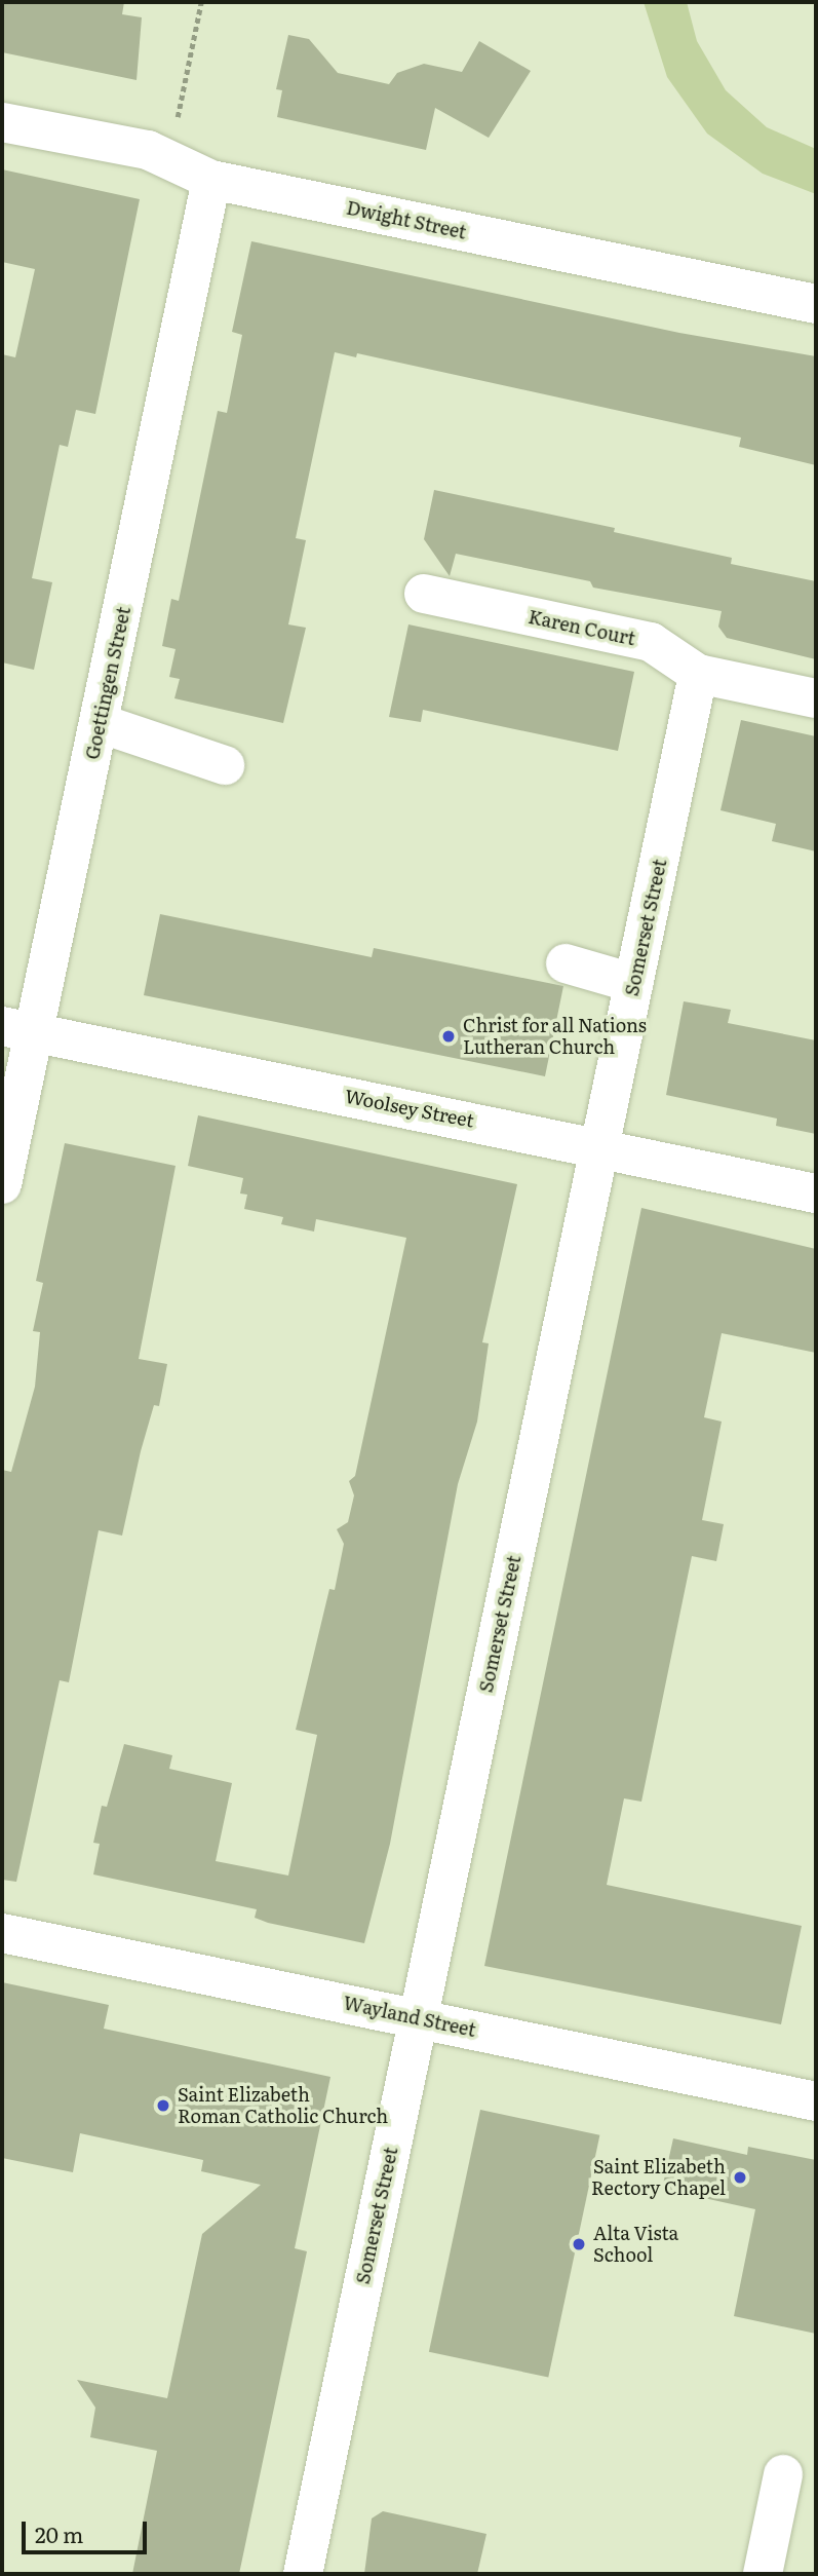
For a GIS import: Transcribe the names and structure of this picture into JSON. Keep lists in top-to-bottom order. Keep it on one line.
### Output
{"streets":{"street":["Dwight Street","Karen Court","Goettingen Street","Somerset Street","Woolsey Street","Wayland Street"]},"crossings":[["Dwight Street","Goettingen Street"],["Karen Court","Somerset Street"],["Goettingen Street","Woolsey Street"],["Somerset Street","Woolsey Street"],["Somerset Street","Wayland Street"]],"places":["Christ for all Nations Lutheran Church","Saint Elizabeth Roman Catholic Church","Saint Elizabeth Rectory Chapel","Alta Vista School"],"scale_bar":"20 m"}
